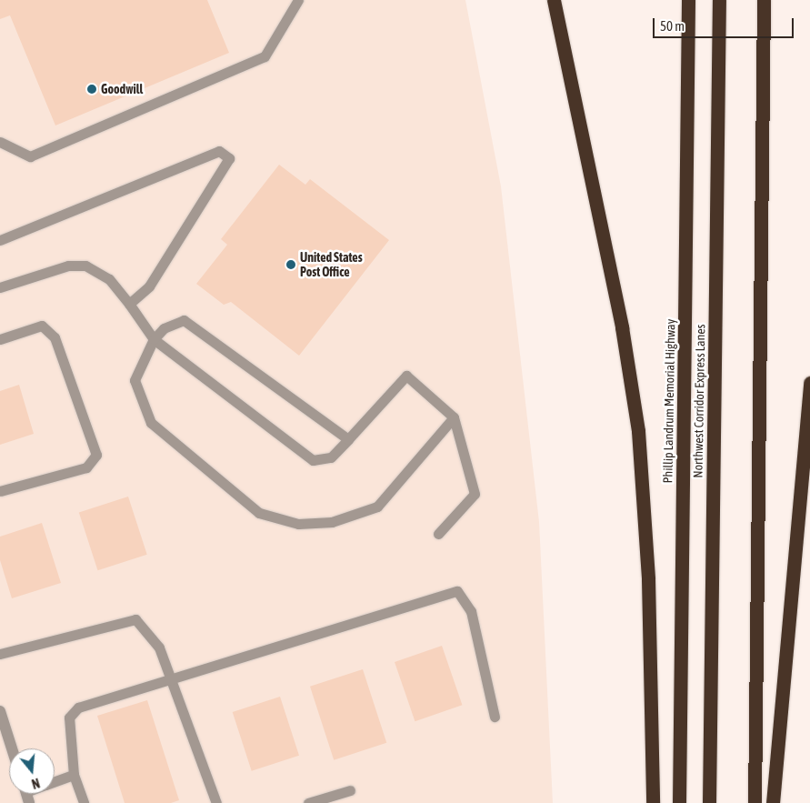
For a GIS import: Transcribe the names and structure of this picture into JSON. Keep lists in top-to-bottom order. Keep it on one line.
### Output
{"streets":{"highway":["Phillip Landrum Memorial Highway","Northwest Corridor Express Lanes"]},"places":["Goodwill","United States Post Office"],"scale_bar":"50 m","north":"bottom"}
